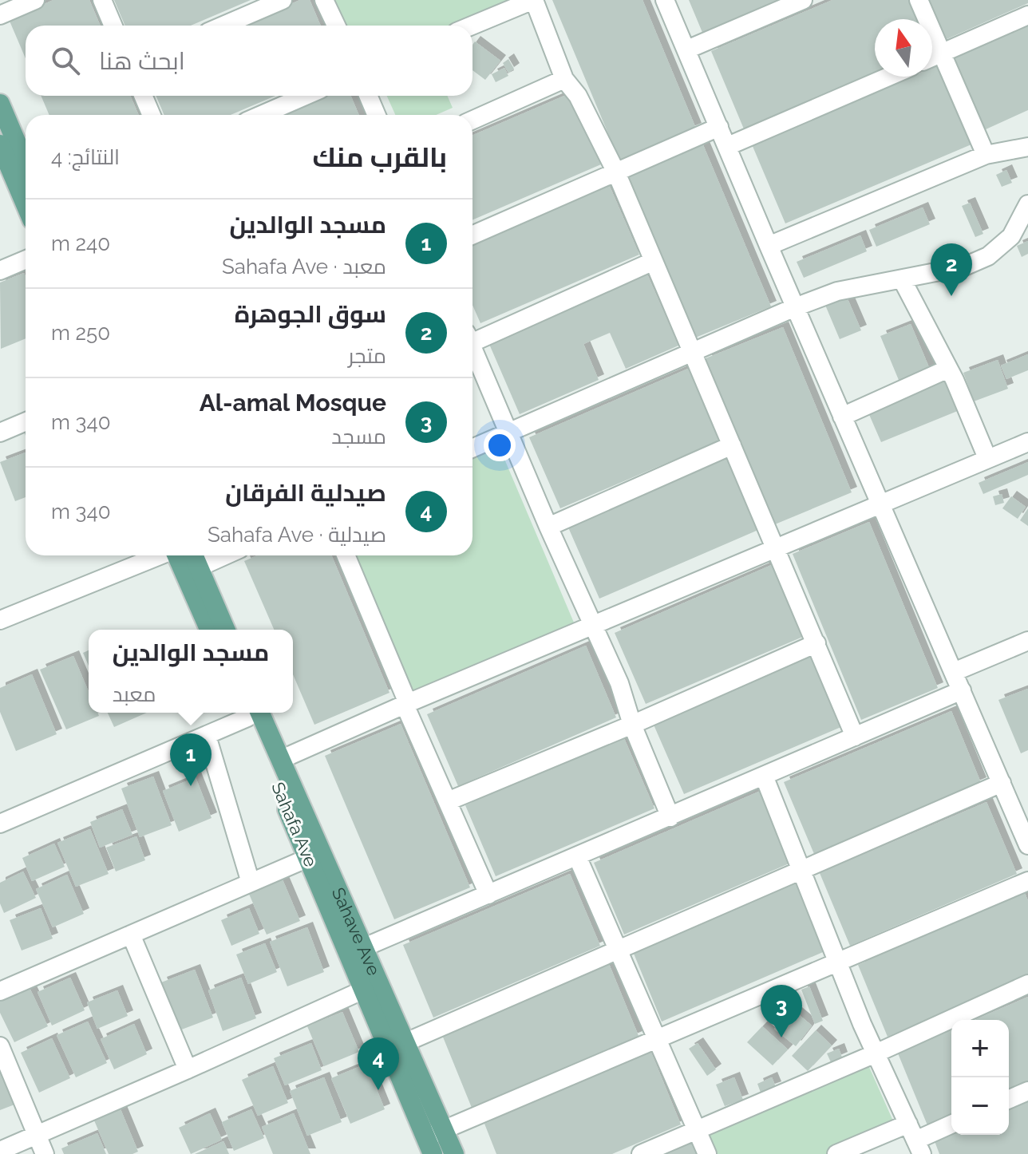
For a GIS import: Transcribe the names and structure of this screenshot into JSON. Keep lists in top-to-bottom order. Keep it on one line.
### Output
{"streets":{"main road":["Sahafa Ave","Sahave Ave"]},"north":"top","page":{"search":"ابحث هنا","heading":["بالقرب منك","النتائج: 4"],"list":[{"mark":"1","name":"مسجد الوالدين","note":"معبد · Sahafa Ave","value":"240 m"},{"mark":"2","name":"سوق الجوهرة","note":"متجر","value":"250 m"},{"mark":"3","name":"Al-amal Mosque","note":"مسجد","value":"340 m"},{"mark":"4","name":"صيدلية الفرقان","note":"صيدلية · Sahafa Ave","value":"340 m"}],"pins":["2","1","3","4"],"popup":["مسجد الوالدين","معبد"],"map_buttons":["+","−"]}}
